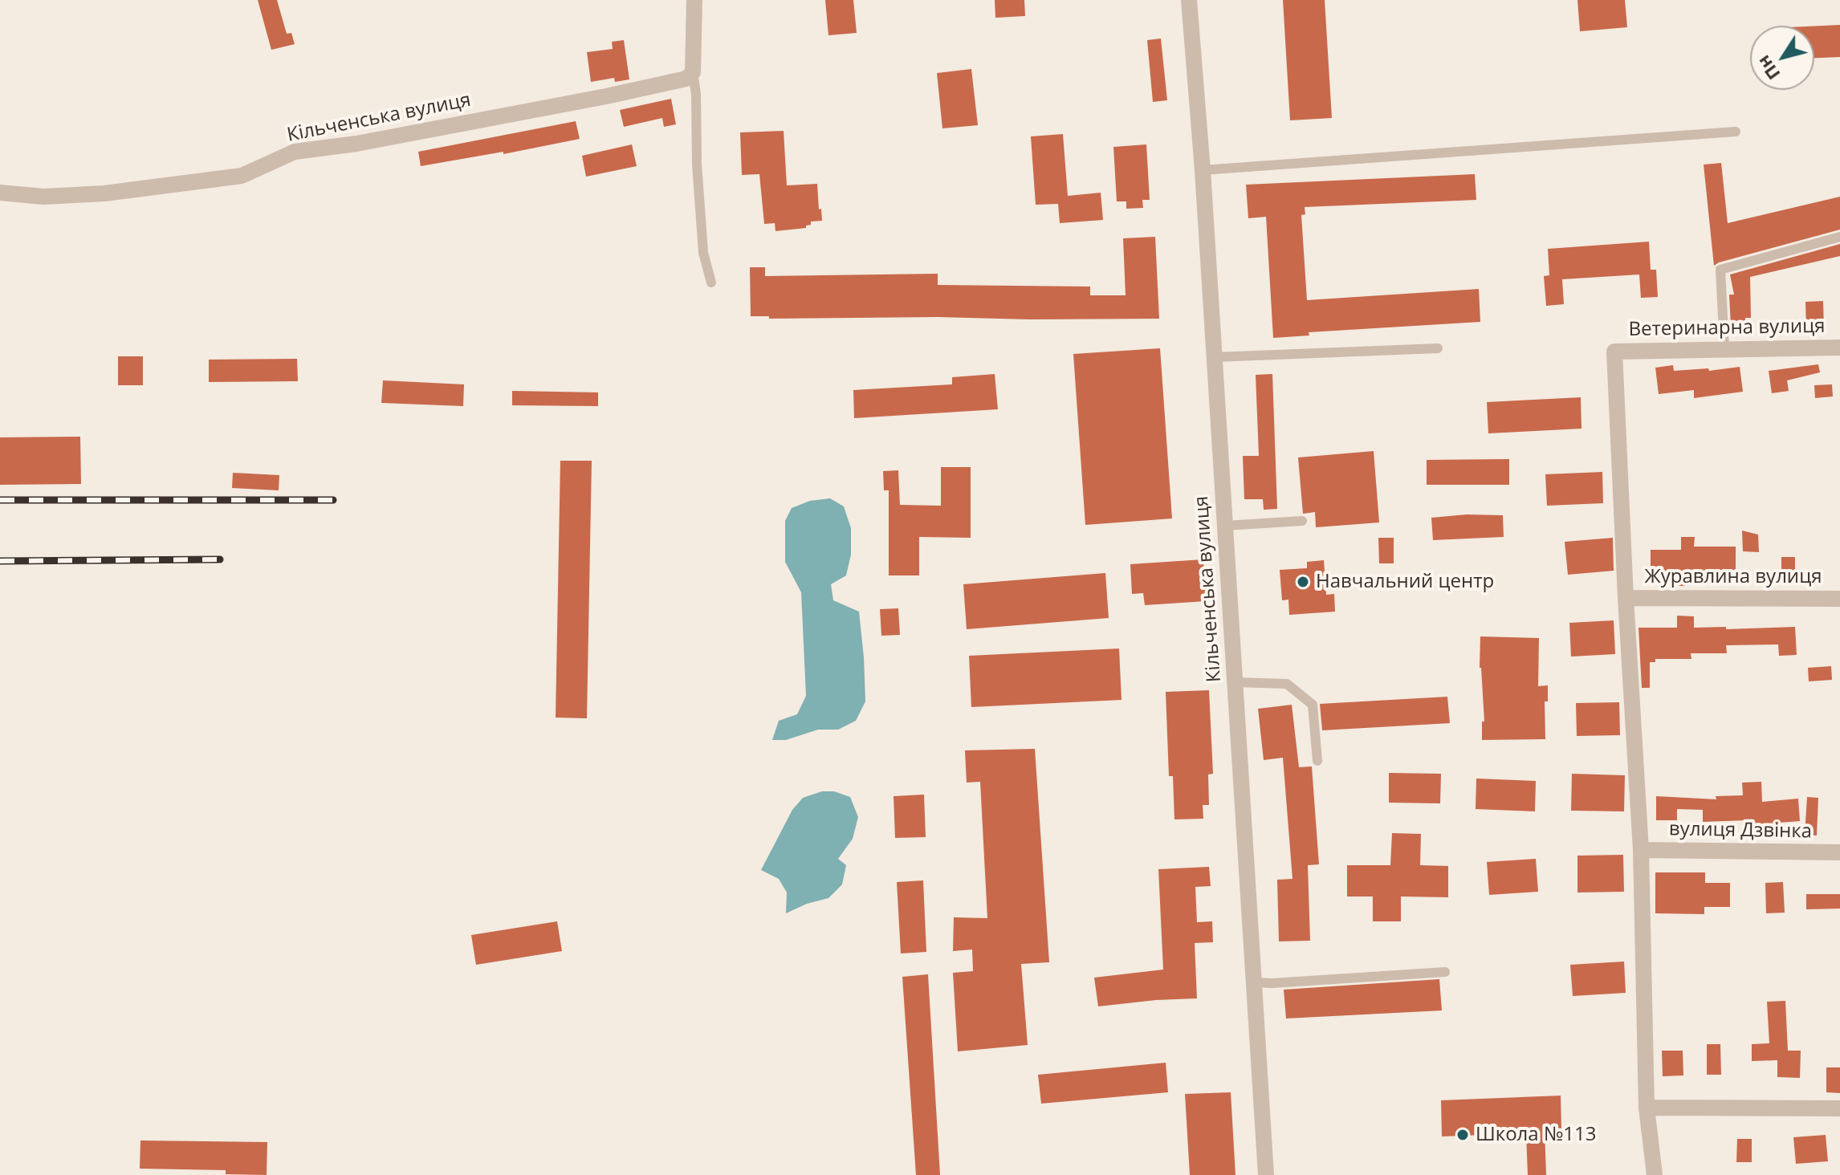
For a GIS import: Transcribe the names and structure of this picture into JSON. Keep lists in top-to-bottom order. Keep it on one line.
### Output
{"streets":{"street":["Кільченська вулиця","Ветеринарна вулиця","Журавлина вулиця","вулиця Дзвінка"]},"crossings":[["Ветеринарна вулиця","Журавлина вулиця"]],"places":["Навчальний центр","Школа №113"],"north":"bottom left"}
